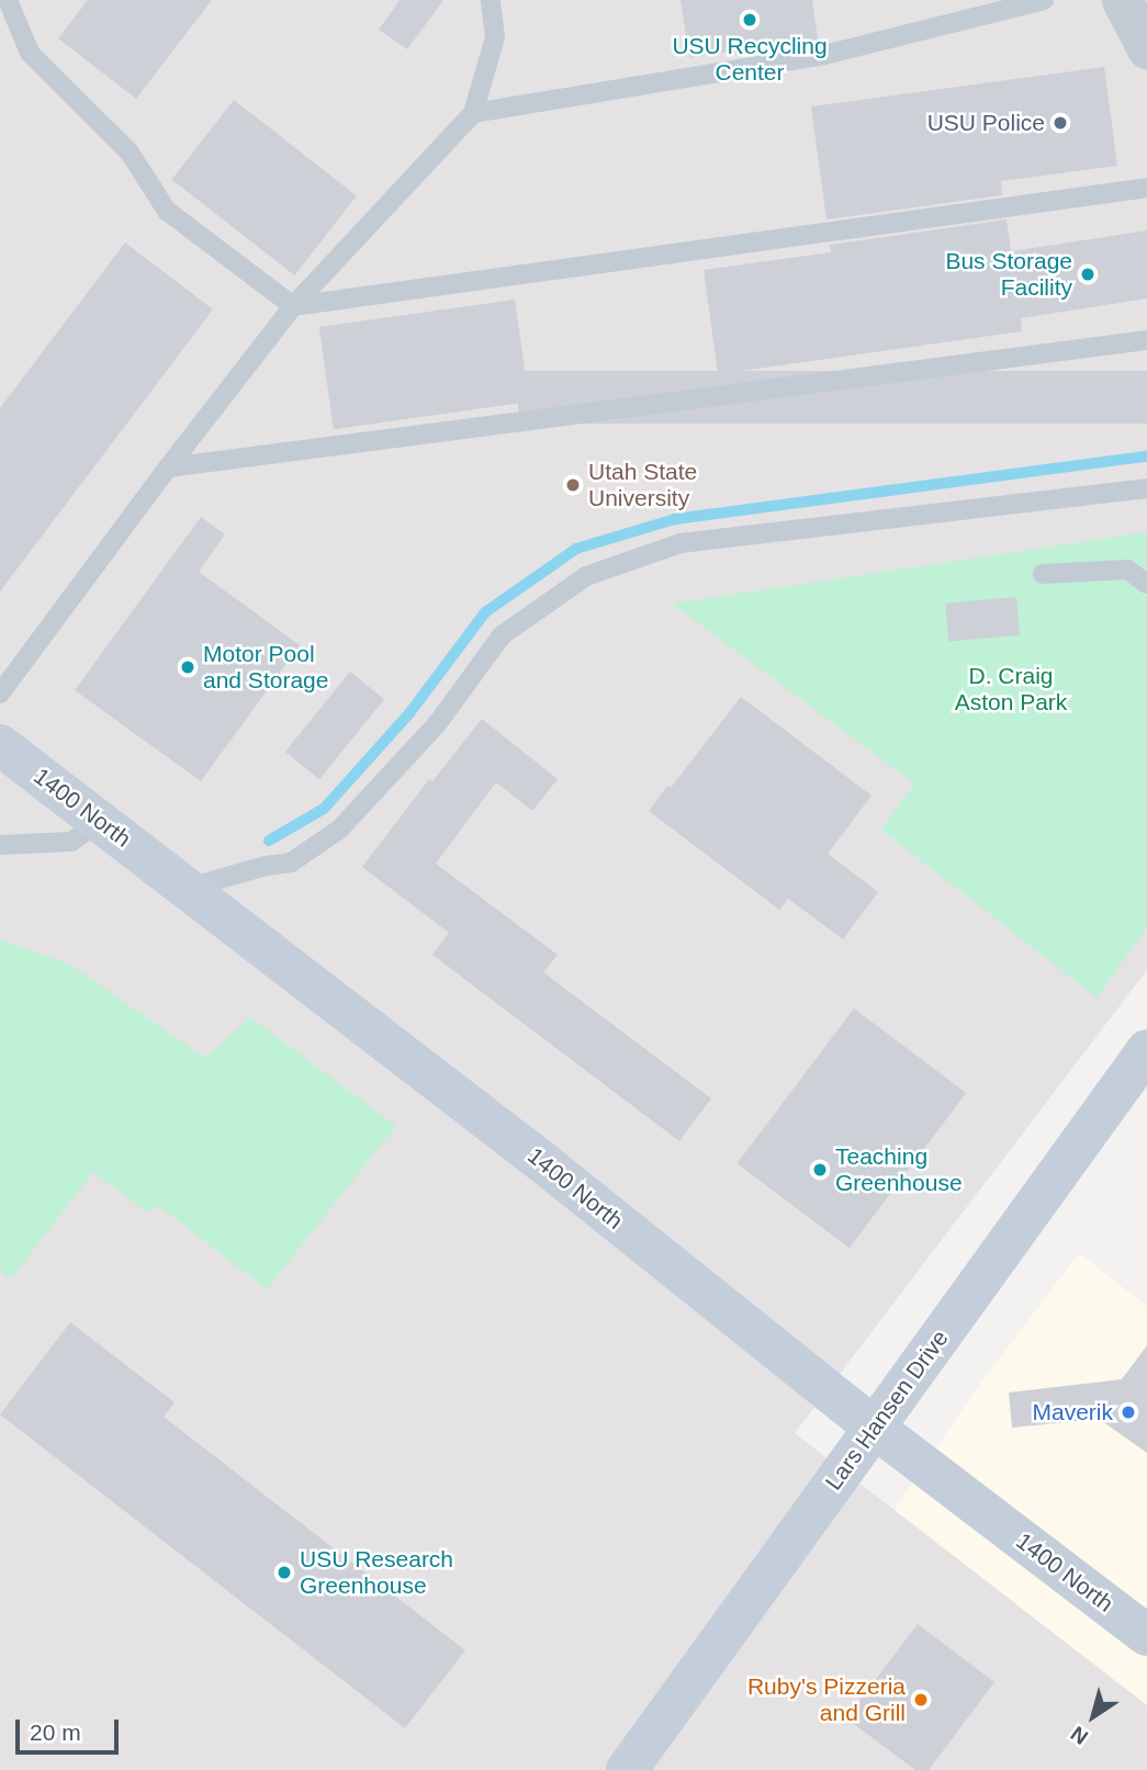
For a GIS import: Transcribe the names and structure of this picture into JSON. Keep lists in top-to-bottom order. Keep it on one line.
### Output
{"streets":{"main road":["1400 North","Lars Hansen Drive"]},"crossings":[["1400 North","Lars Hansen Drive"]],"parks":["D. Craig Aston Park"],"places":["USU Recycling Center","USU Police","Bus Storage Facility","Utah State University","Motor Pool and Storage","Teaching Greenhouse","Maverik","USU Research Greenhouse","Ruby's Pizzeria and Grill"],"scale_bar":"20 m","north":"bottom left"}
